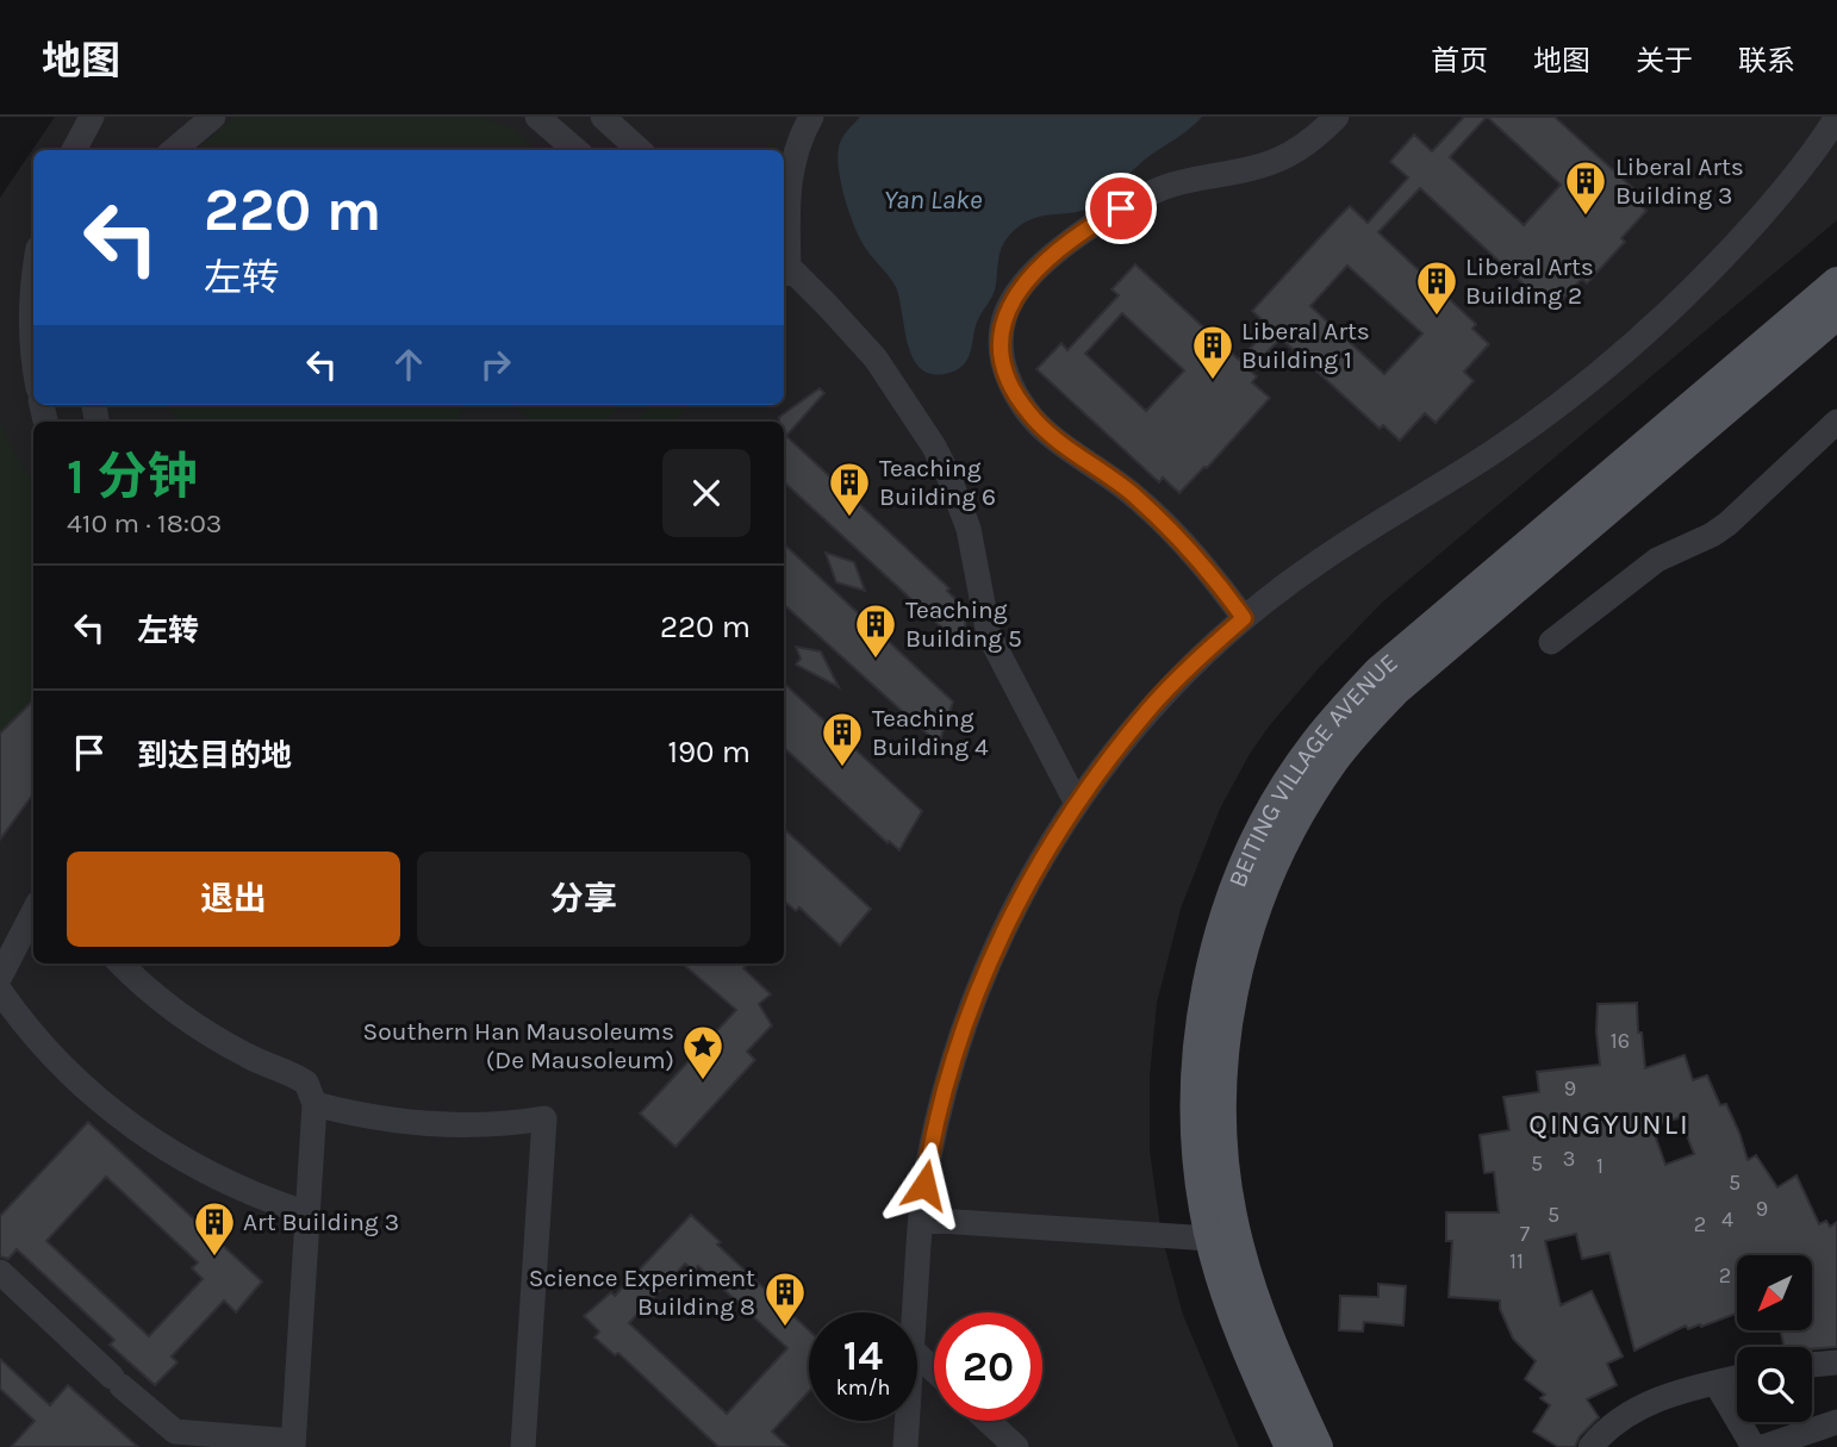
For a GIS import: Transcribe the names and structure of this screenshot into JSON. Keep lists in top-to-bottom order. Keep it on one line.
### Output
{"streets":{"main road":["BEITING VILLAGE AVENUE"]},"districts":["QINGYUNLI"],"water":["Yan Lake"],"places":{"building":["Liberal Arts Building 3","Liberal Arts Building 2","Liberal Arts Building 1","Teaching Building 6","Teaching Building 5","Teaching Building 4","Art Building 3","Science Experiment Building 8"],"place":["Southern Han Mausoleums (De Mausoleum)"]},"house_numbers":["16","9","3","5","1","5","9","5","4","2","7","11","2"],"north":"bottom left","page":{"header":"地图","nav":["首页","地图","关于","联系"],"turn":["220 m","左转"],"heading":["1 分钟","410 m · 18:03"],"list":[{"name":"左转","value":"220 m"},{"name":"到达目的地","value":"190 m"}],"buttons":["退出","分享"],"speed":"14 km/h","limit":"20"}}
